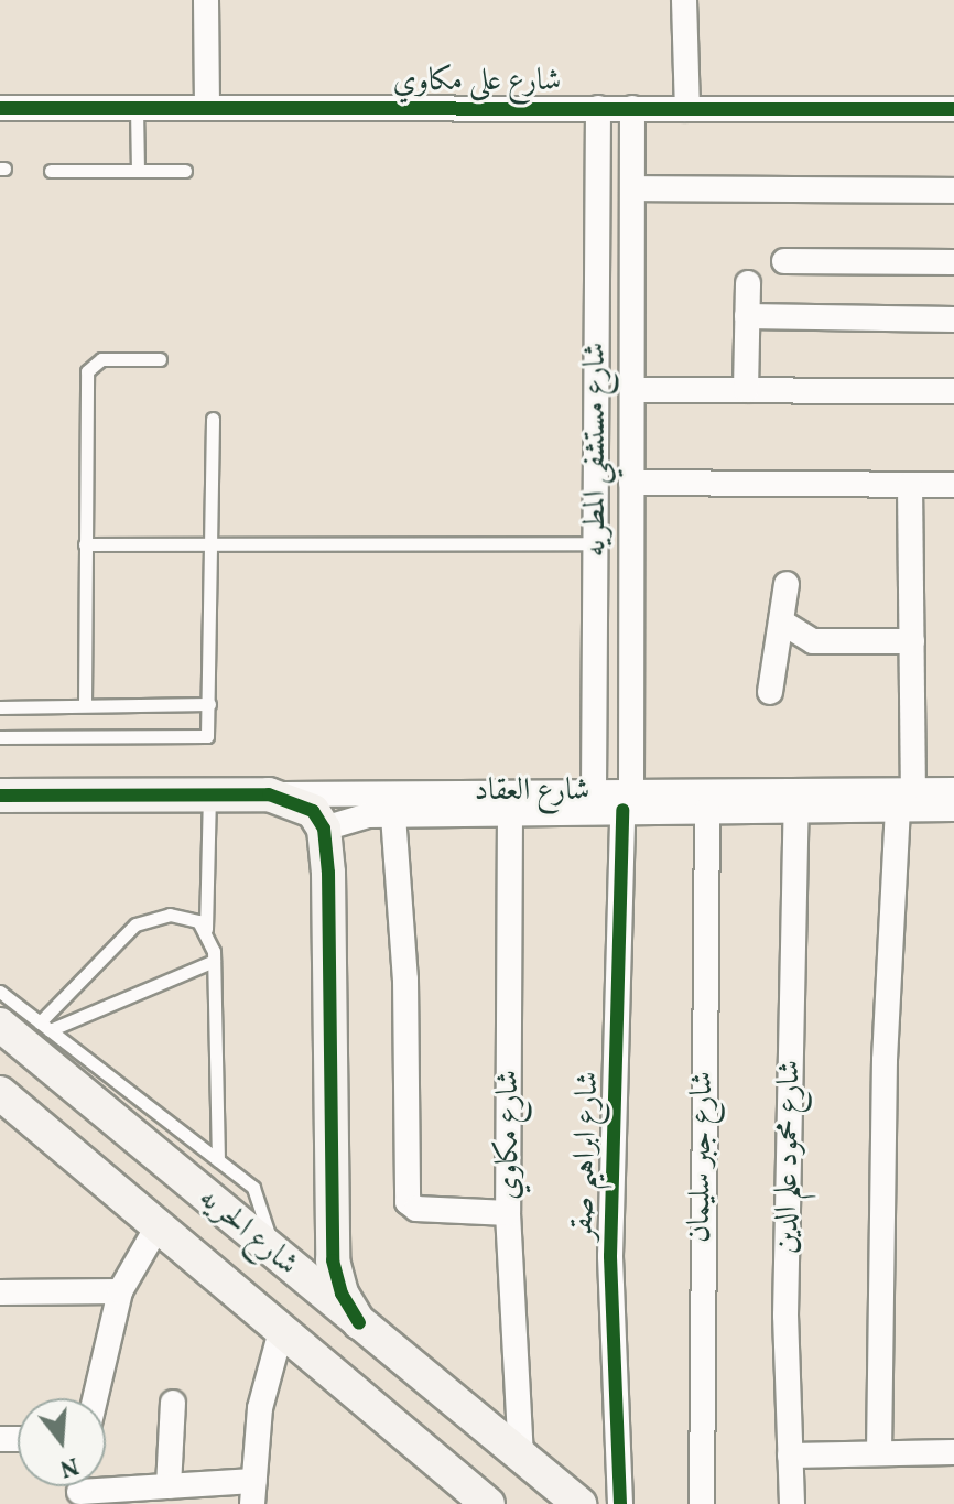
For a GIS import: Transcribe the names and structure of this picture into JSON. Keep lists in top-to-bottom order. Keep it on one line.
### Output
{"streets":{"main road":["شارع الحريه"],"street":["شارع على مكاوي","شارع مستشفي المطريه","شارع العقاد","شارع مكاوي","شارع ابراهيم صقر","شارع جبر سليمان","شارع محمود علم الدين"]},"crossings":[["شارع على مكاوي","شارع مستشفي المطريه"],["شارع مستشفي المطريه","شارع العقاد"],["شارع مستشفي المطريه","شارع ابراهيم صقر"],["شارع العقاد","شارع مكاوي"],["شارع العقاد","شارع ابراهيم صقر"],["شارع العقاد","شارع جبر سليمان"],["شارع العقاد","شارع محمود علم الدين"],["شارع مكاوي","شارع الحريه"]],"north":"bottom"}
